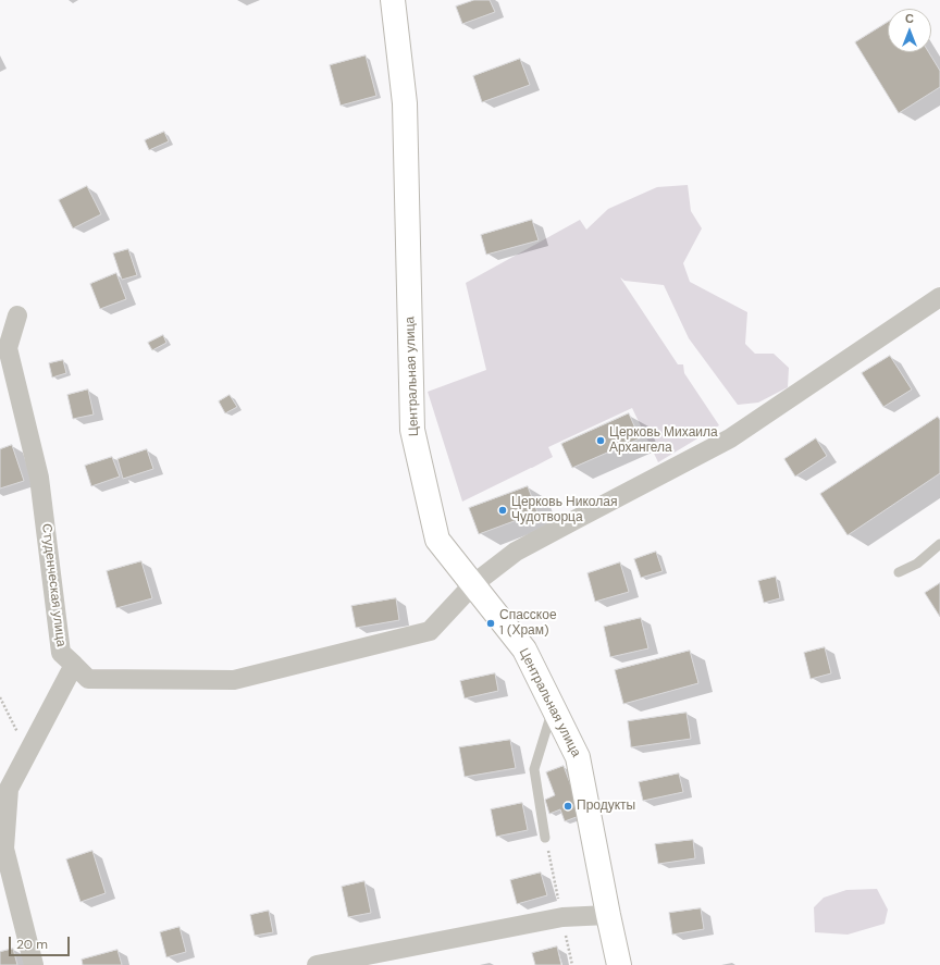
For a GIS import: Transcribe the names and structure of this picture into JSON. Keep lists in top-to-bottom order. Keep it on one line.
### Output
{"streets":{"street":["Центральная улица","Студенческая улица"]},"places":["Церковь Михаила Архангела","Церковь Николая Чудотворца","Спасское 1 (Храм)","Продукты"],"scale_bar":"20 m","north":"top"}
